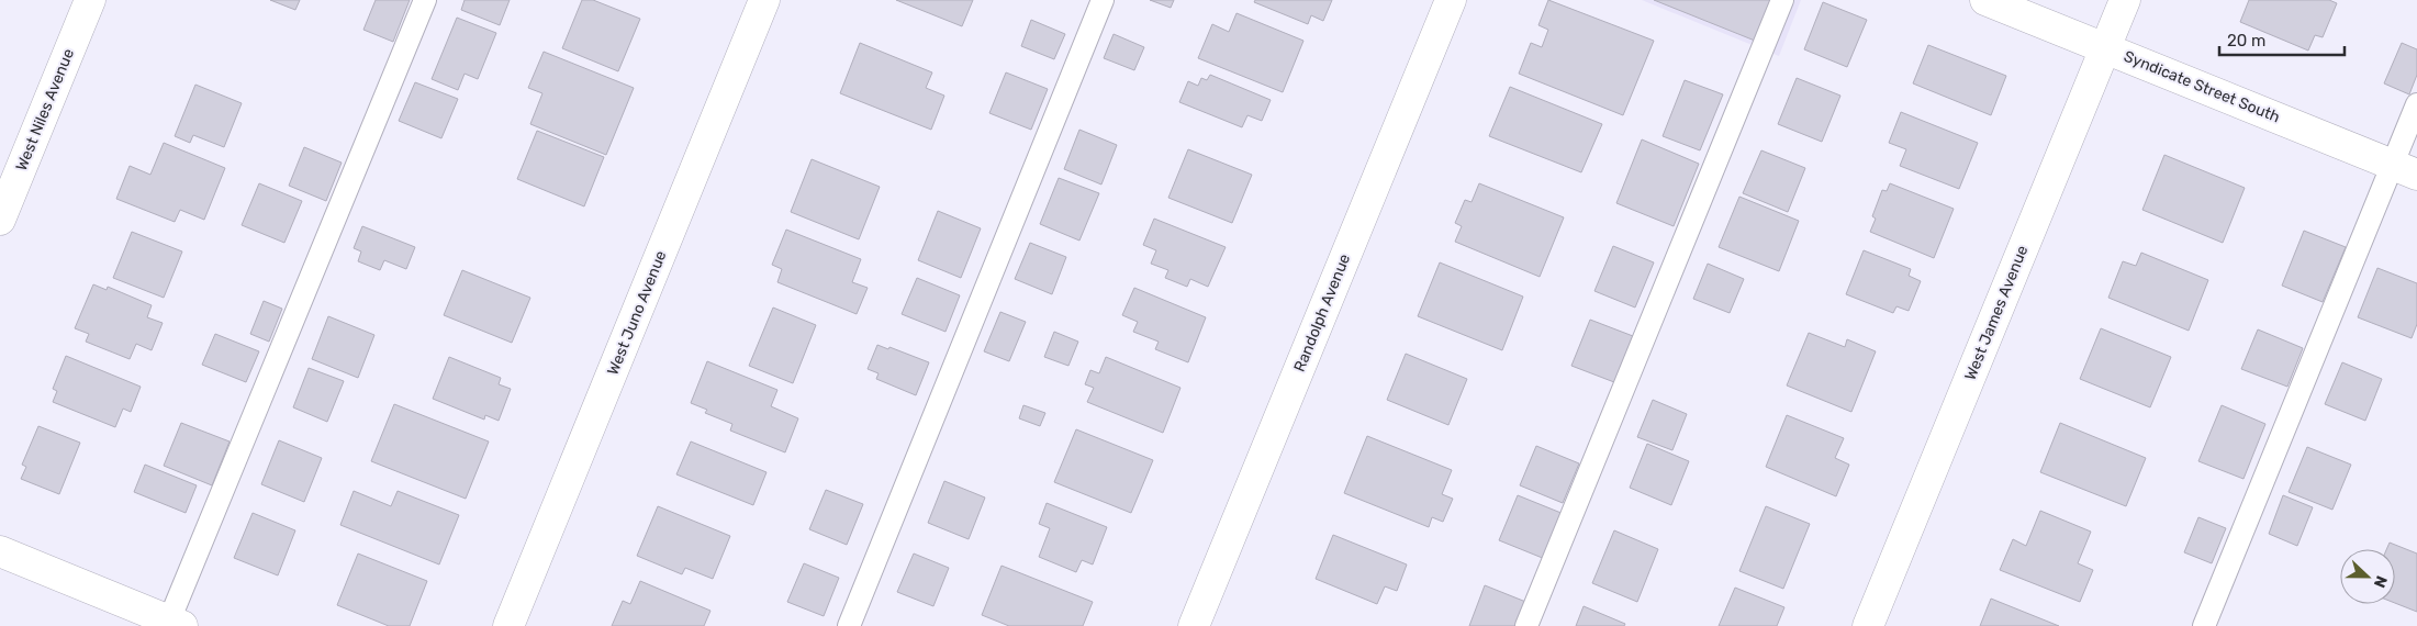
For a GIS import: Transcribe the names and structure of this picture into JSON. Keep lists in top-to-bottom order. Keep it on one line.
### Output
{"streets":{"street":["Syndicate Street South","West Niles Avenue","West Juno Avenue","Randolph Avenue","West James Avenue"]},"crossings":[["Syndicate Street South","West James Avenue"]],"scale_bar":"20 m","north":"right"}
